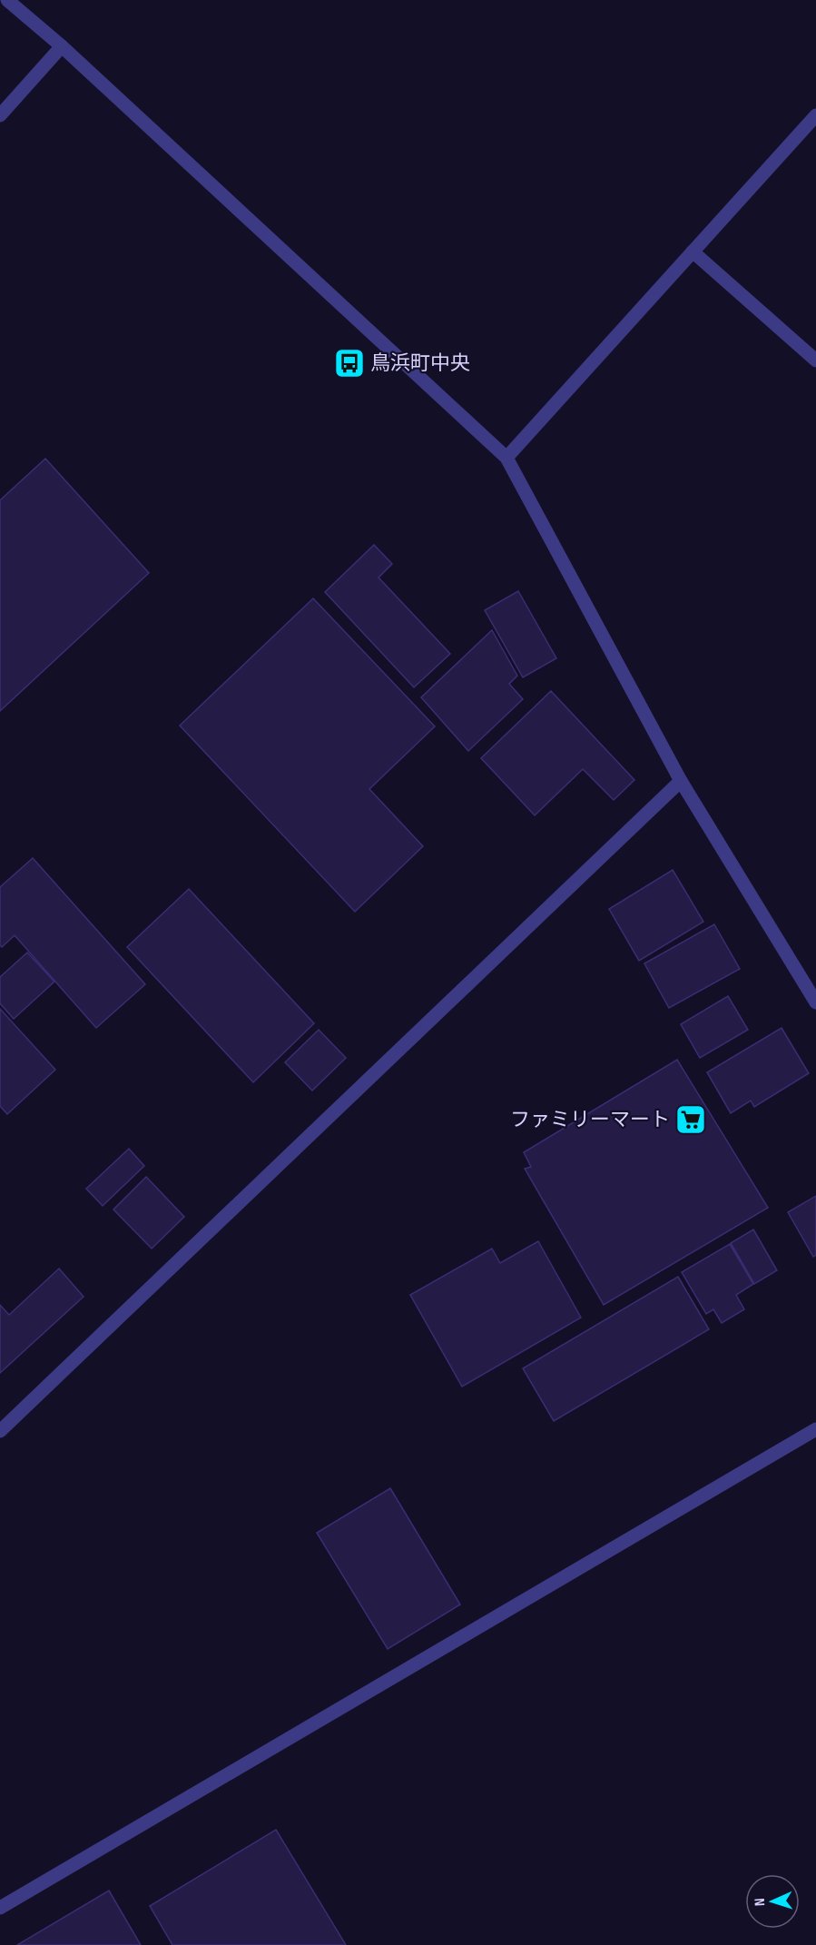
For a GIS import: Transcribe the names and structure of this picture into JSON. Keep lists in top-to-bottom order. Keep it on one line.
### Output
{"places":{"bus stop":["鳥浜町中央"],"supermarket":["ファミリーマート"]},"north":"left"}
